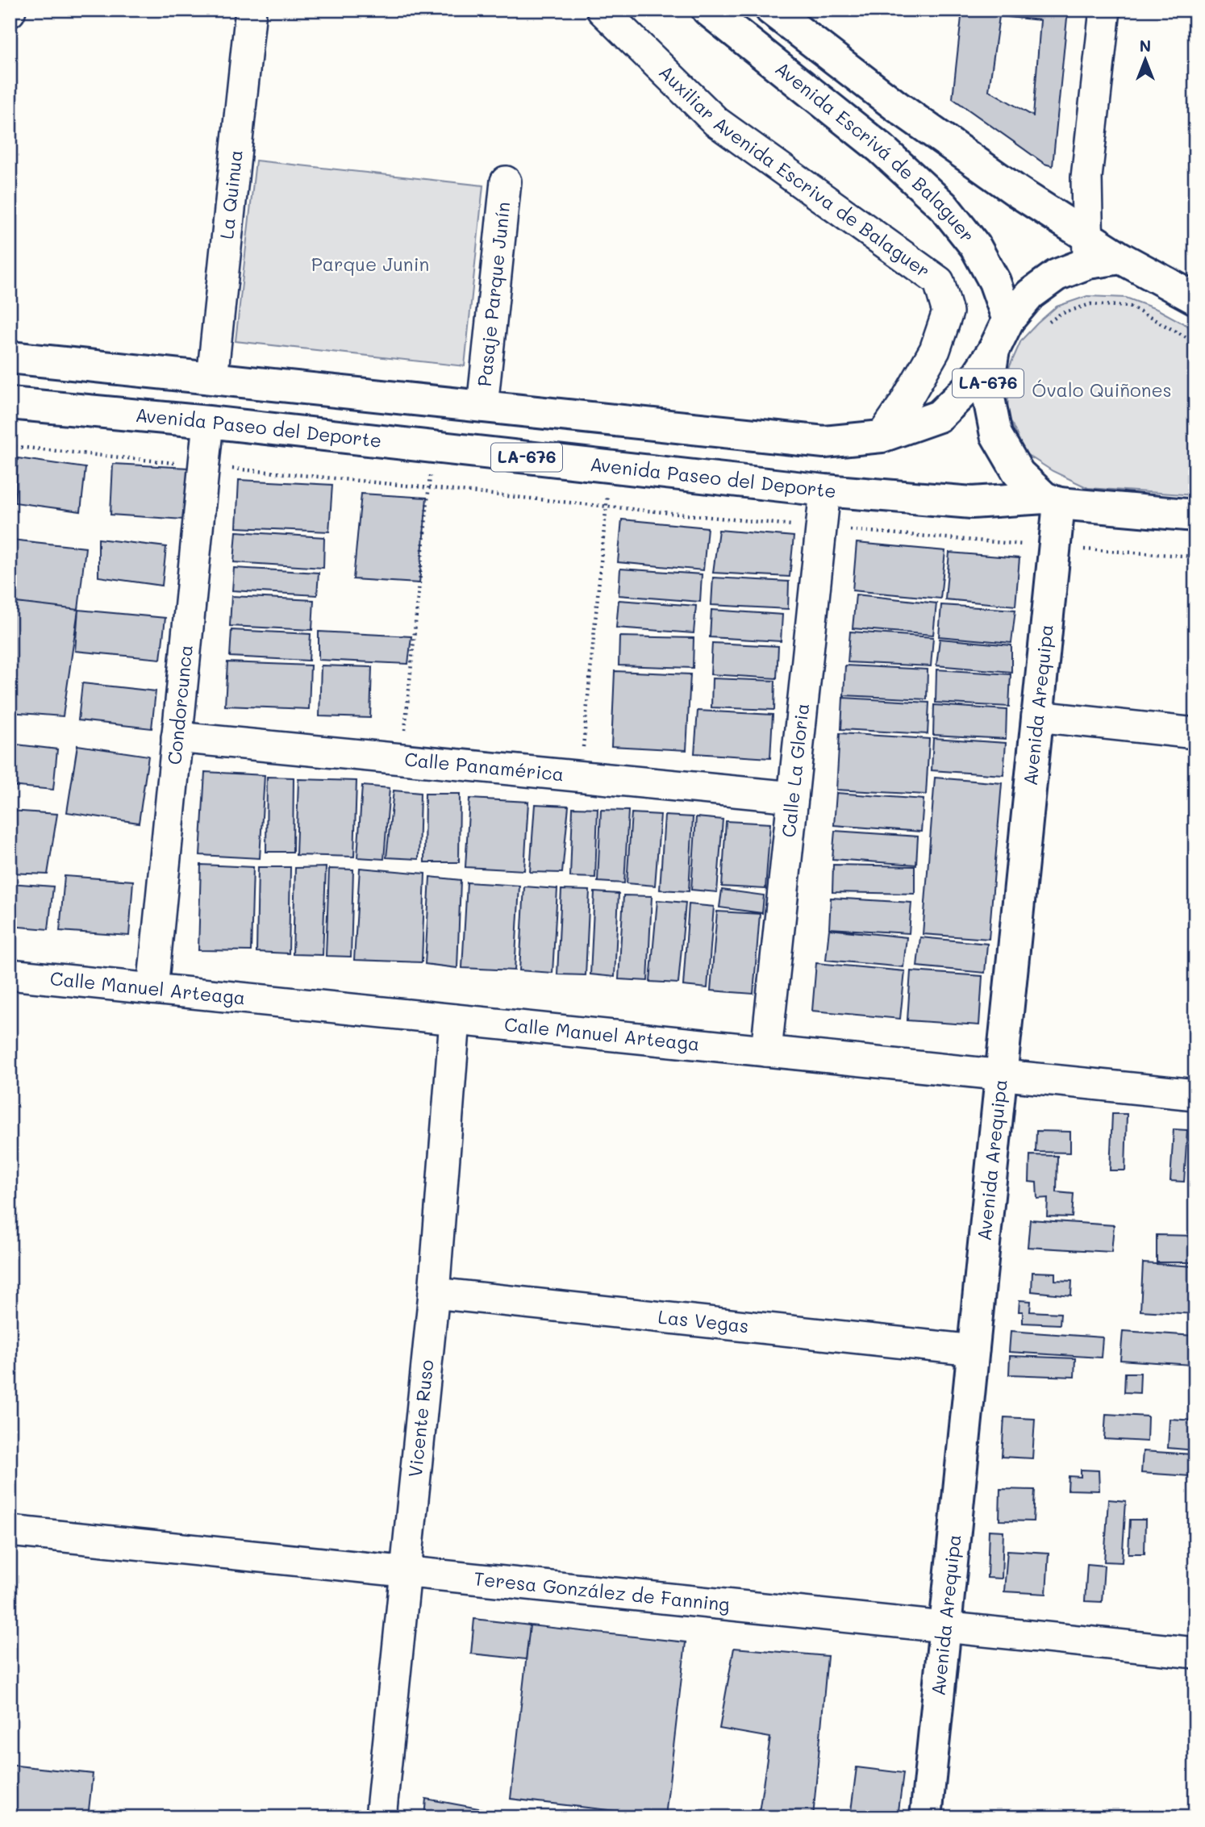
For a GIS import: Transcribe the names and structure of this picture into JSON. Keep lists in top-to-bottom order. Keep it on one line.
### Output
{"streets":{"main road":["Avenida Escrivá de Balaguer","LA-676","Avenida Paseo del Deporte","Avenida Arequipa"],"street":["Auxiliar Avenida Escriva de Balaguer","La Quinua","Pasaje Parque Junín","Condorcunca","Calle Panamérica","Calle La Gloria","Calle Manuel Arteaga","Las Vegas","Vicente Ruso","Teresa González de Fanning"]},"crossings":[["Avenida Escrivá de Balaguer","LA-676"],["Auxiliar Avenida Escriva de Balaguer","LA-676"],["La Quinua","LA-676"],["Pasaje Parque Junín","LA-676"],["LA-676","Avenida Paseo del Deporte"],["LA-676","Avenida Arequipa"],["Avenida Paseo del Deporte","Avenida Arequipa"],["Avenida Paseo del Deporte","Condorcunca"],["Avenida Paseo del Deporte","Calle La Gloria"],["Avenida Arequipa","Calle Manuel Arteaga"],["Avenida Arequipa","Las Vegas"],["Avenida Arequipa","Teresa González de Fanning"],["Condorcunca","Calle Panamérica"],["Condorcunca","Calle Manuel Arteaga"],["Calle Panamérica","Calle La Gloria"],["Calle La Gloria","Calle Manuel Arteaga"],["Calle Manuel Arteaga","Vicente Ruso"],["Las Vegas","Vicente Ruso"],["Vicente Ruso","Teresa González de Fanning"]],"parks":["Parque Junin","Óvalo Quiñones"],"north":"top"}
